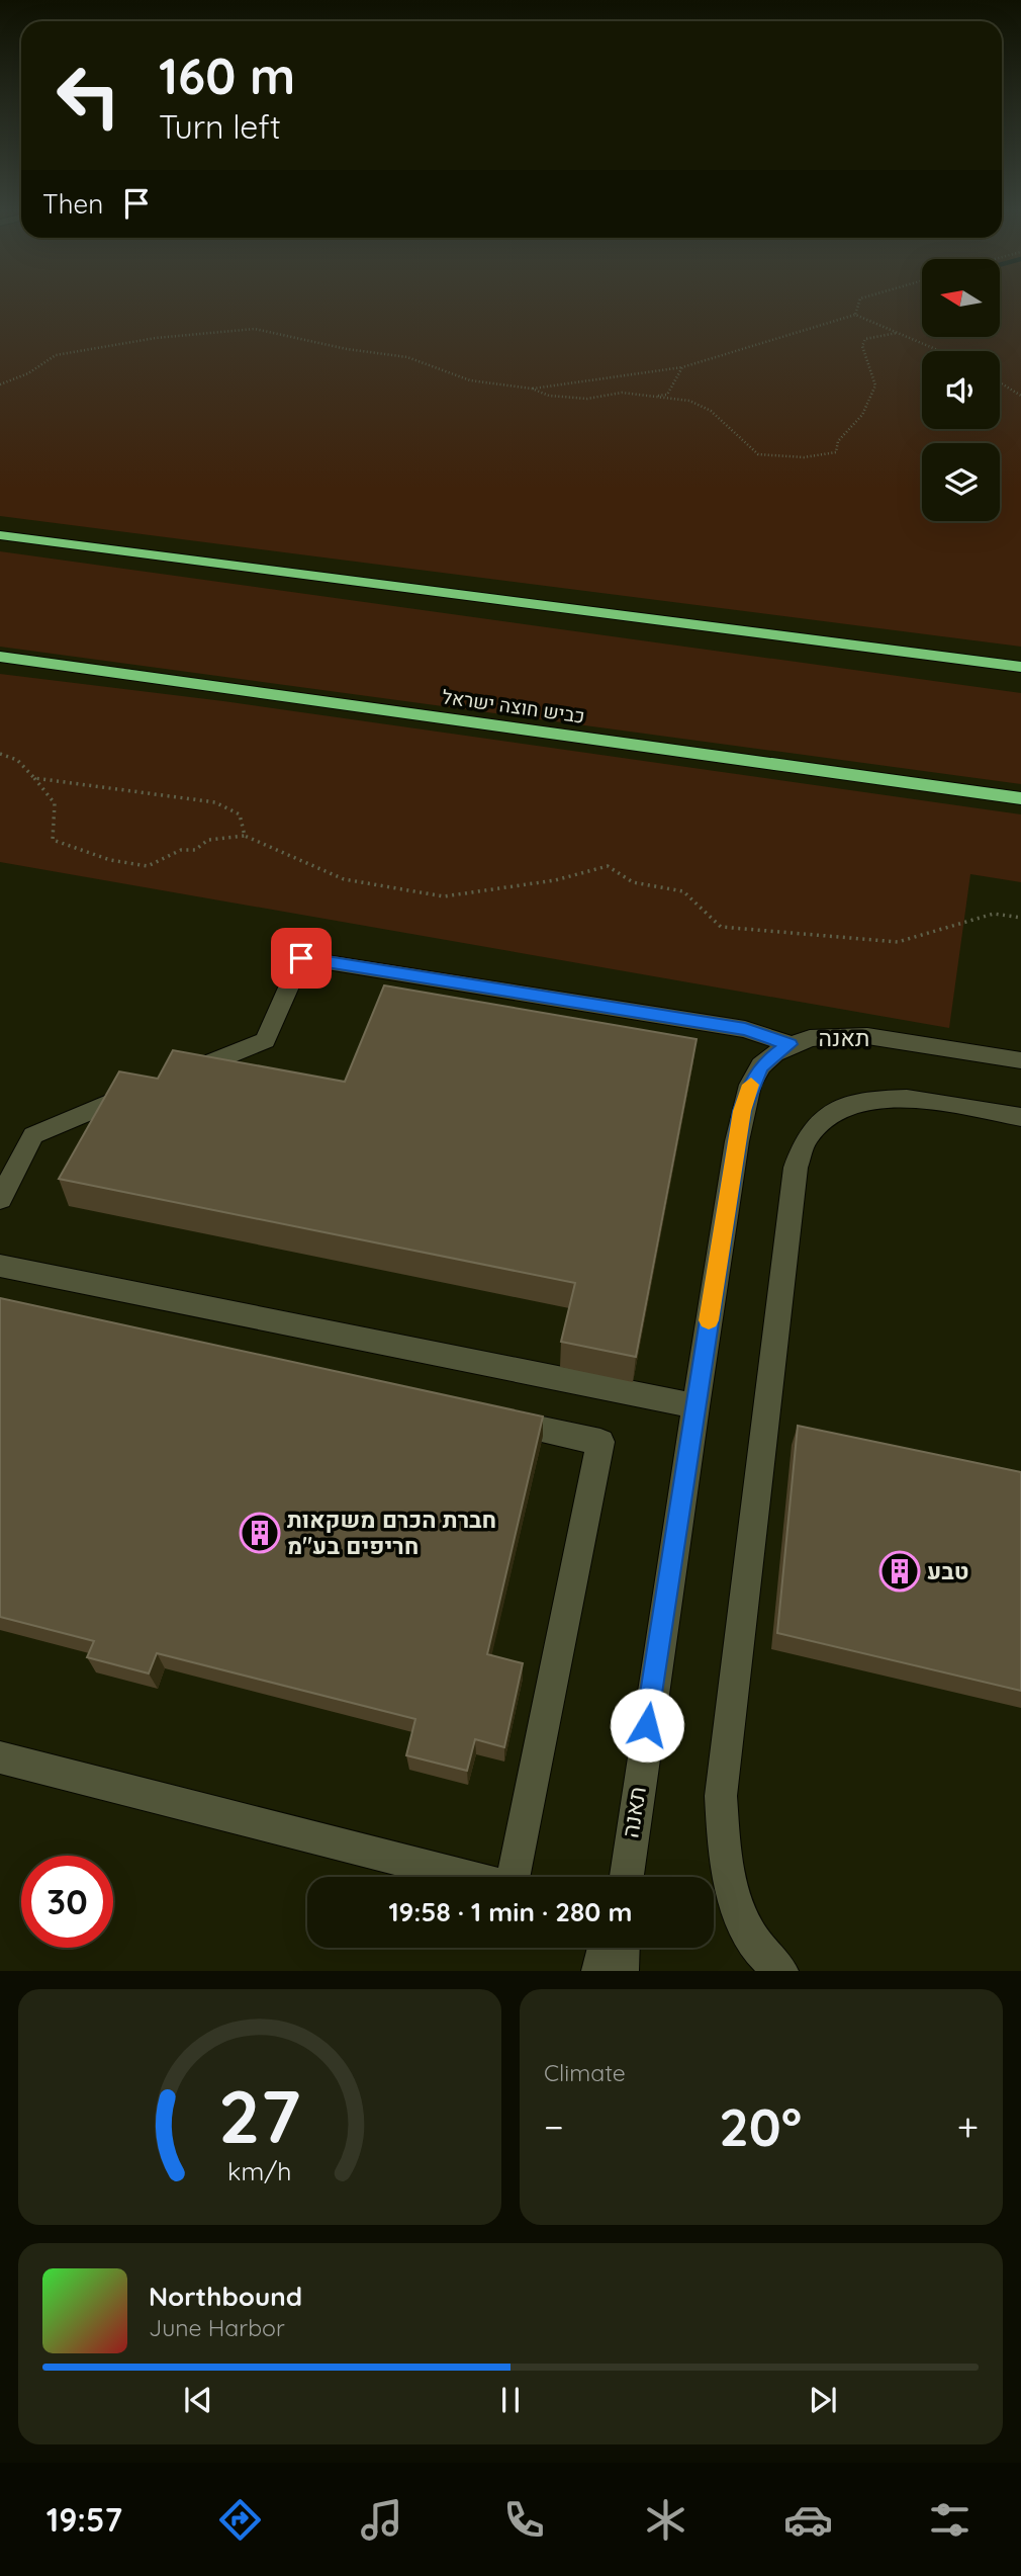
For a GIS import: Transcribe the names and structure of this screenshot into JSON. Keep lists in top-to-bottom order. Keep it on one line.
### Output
{"streets":{"highway":["כביש חוצה ישראל"],"street":["תאנה"]},"places":{"building":["חברת הכרם משקאות חריפים בע\"מ","טבע"]},"north":"left","page":{"turn":["160 m","Turn left"],"then":"Then","limit":"30","trip":"19:58 · 1 min · 280 m","tile":"Climate","heat":["−","20°","+"],"song":["Northbound","June Harbor"],"tabs":"19:57","gauge":["27","km/h"]}}
